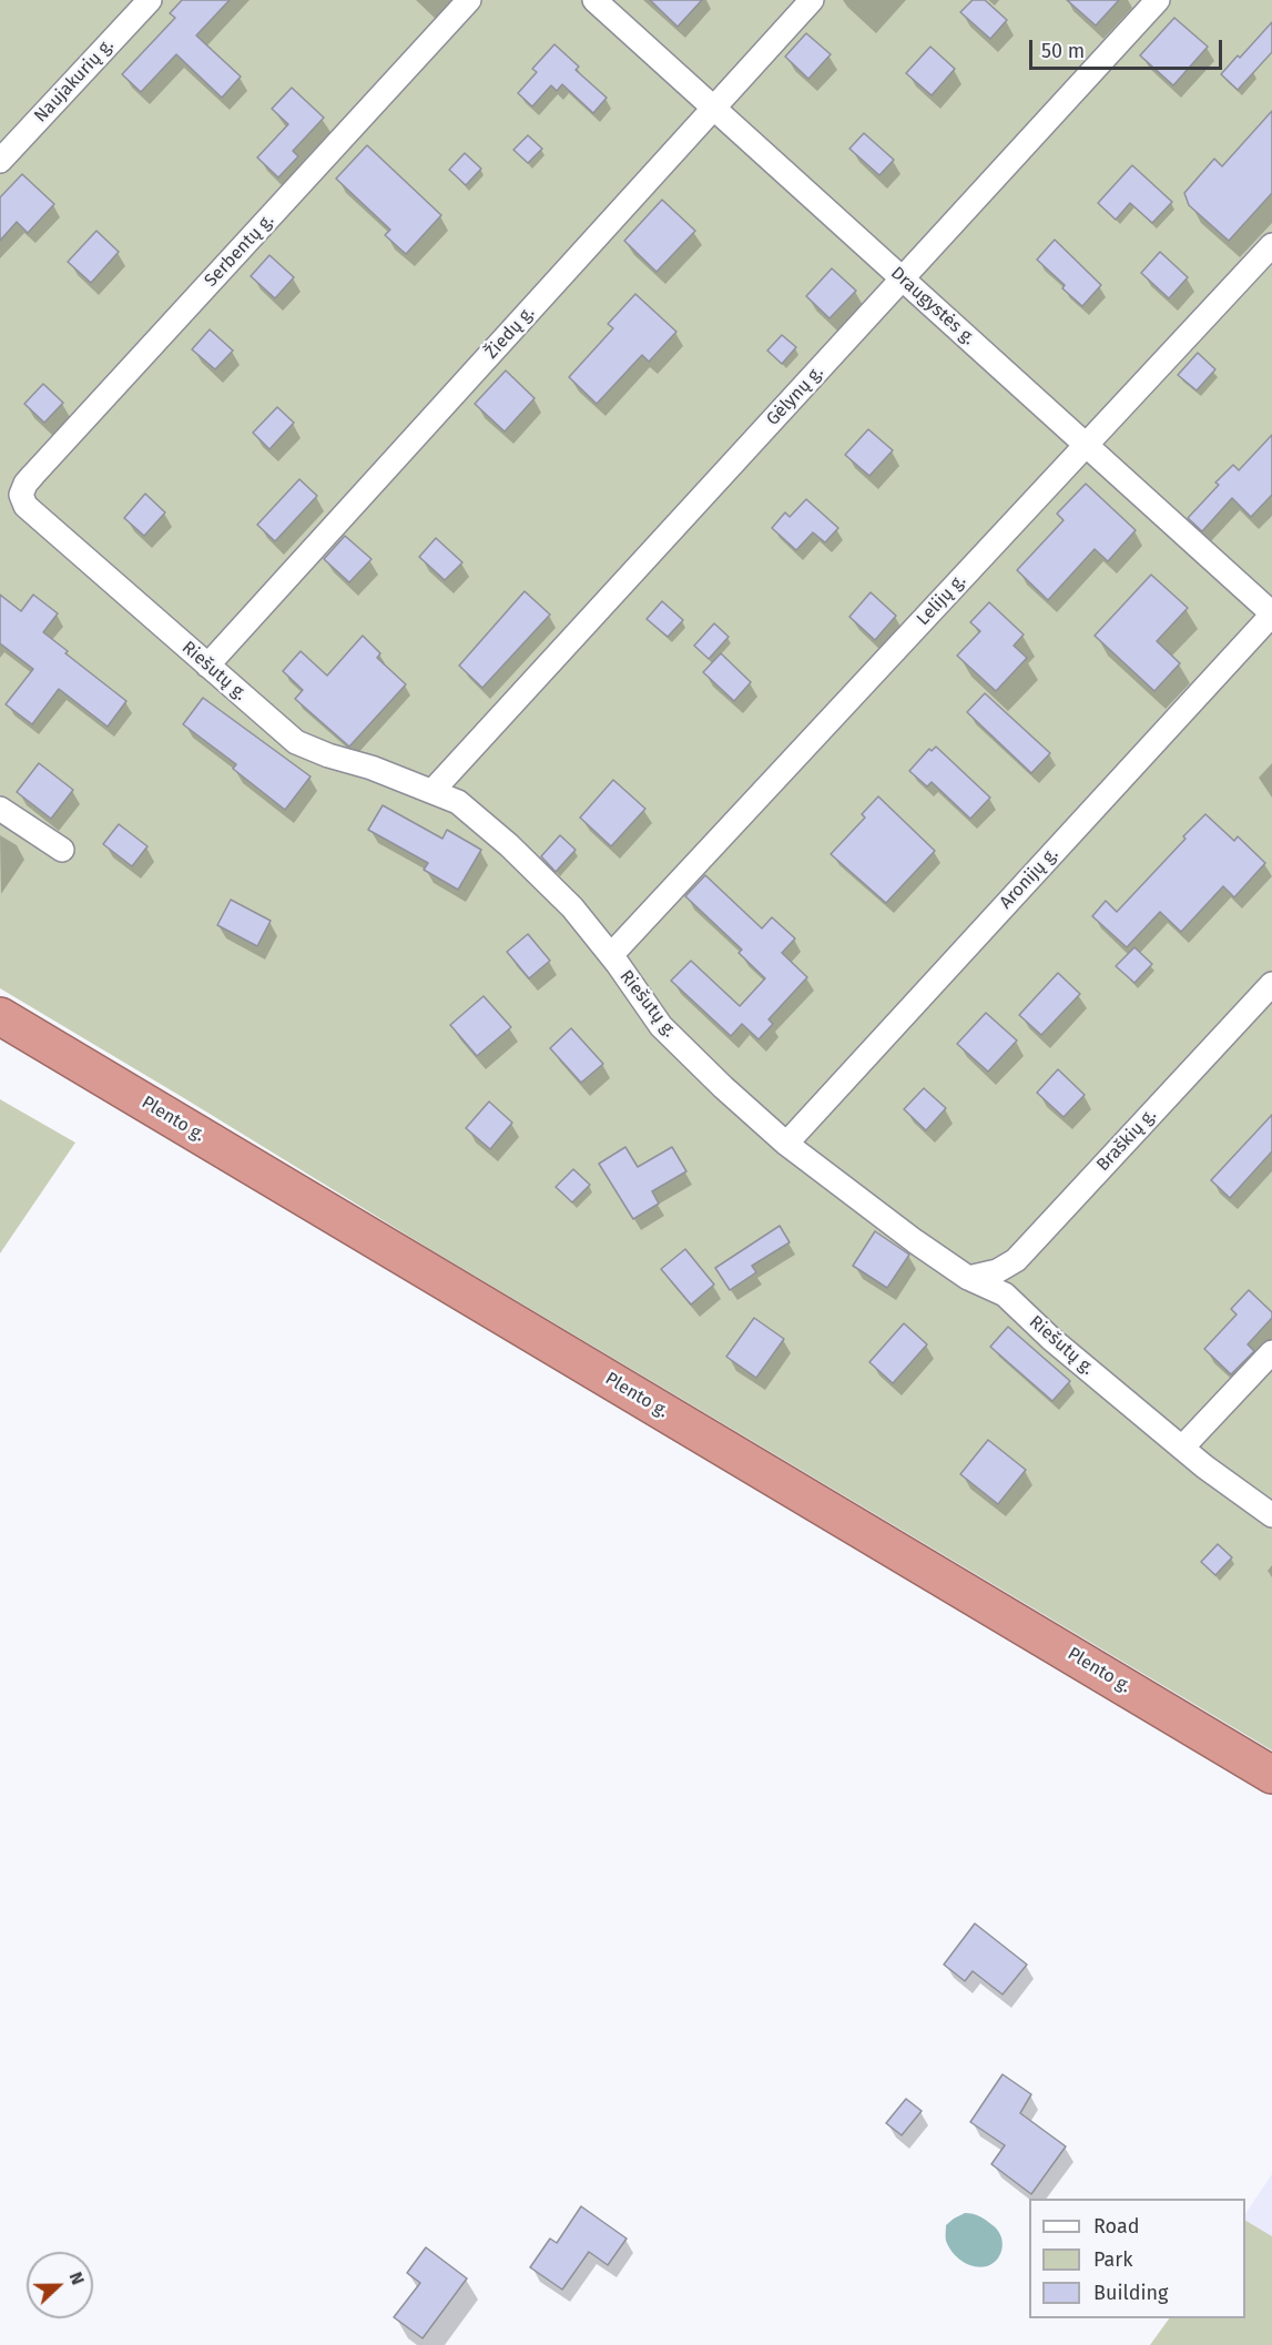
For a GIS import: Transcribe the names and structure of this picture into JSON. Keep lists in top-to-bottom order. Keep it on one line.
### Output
{"streets":{"highway":["Plento g."],"street":["Naujakurių g.","Serbentų g.","Draugystės g.","Žiedų g.","Gėlynų g.","Lelijų g.","Riešutų g.","Aronijų g.","Braškių g."]},"crossings":[["Serbentų g.","Riešutų g."],["Draugystės g.","Žiedų g."],["Draugystės g.","Gėlynų g."],["Draugystės g.","Lelijų g."],["Draugystės g.","Aronijų g."],["Žiedų g.","Riešutų g."],["Gėlynų g.","Riešutų g."],["Lelijų g.","Riešutų g."],["Riešutų g.","Aronijų g."],["Riešutų g.","Braškių g."]],"legend":["Road","Park","Building"],"scale_bar":"50 m","north":"right"}
